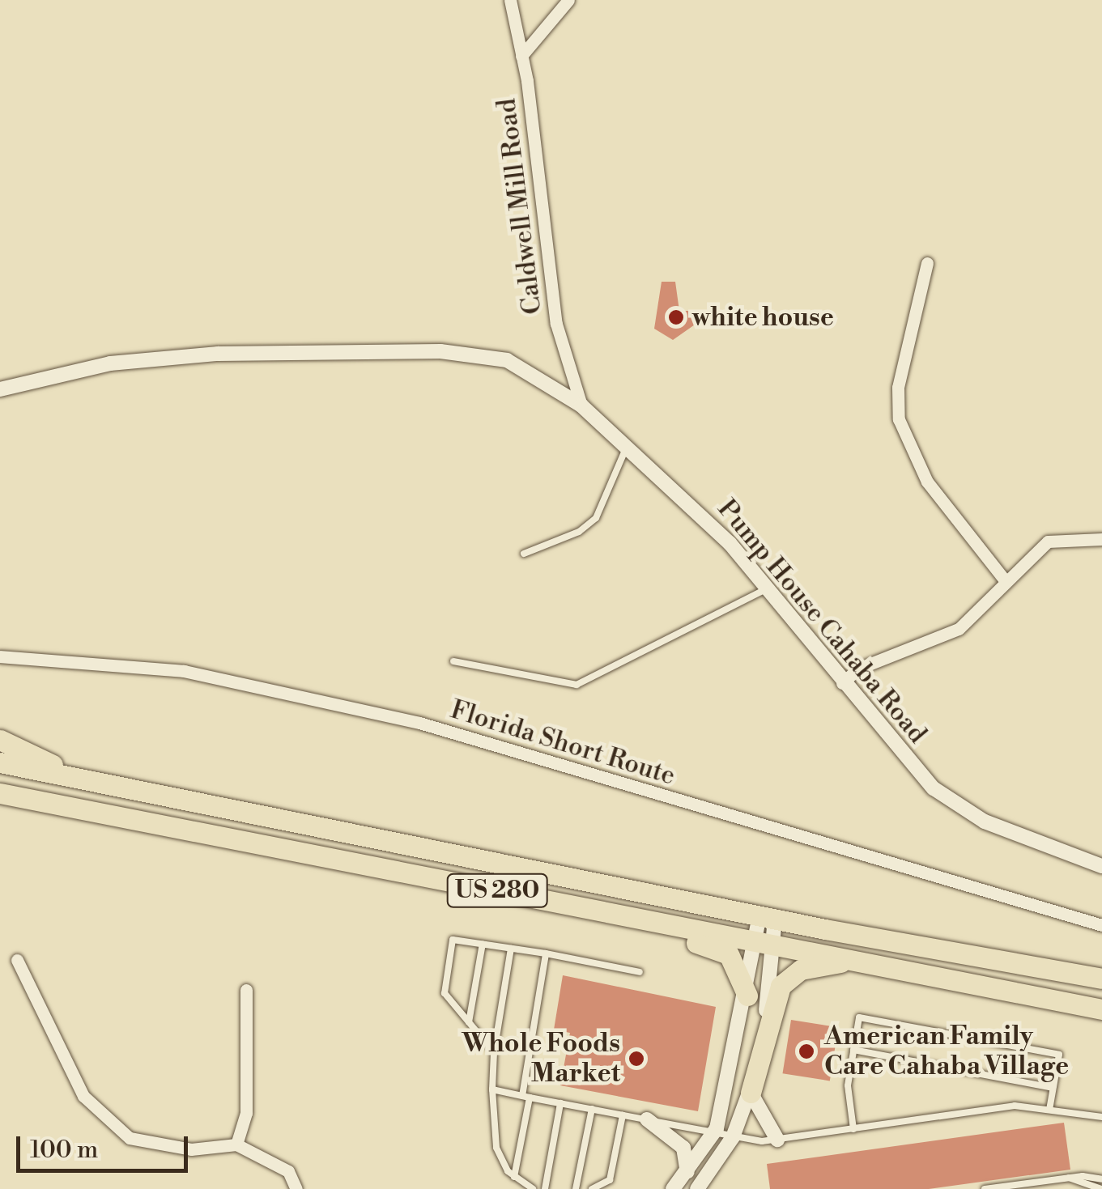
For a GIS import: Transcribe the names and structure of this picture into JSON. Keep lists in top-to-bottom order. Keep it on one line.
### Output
{"streets":{"highway":["US 280"],"street":["Caldwell Mill Road","Pump House Cahaba Road","Florida Short Route"]},"crossings":[["Caldwell Mill Road","Pump House Cahaba Road"]],"places":["white house","American Family Care Cahaba Village","Whole Foods Market"],"scale_bar":"100 m"}
